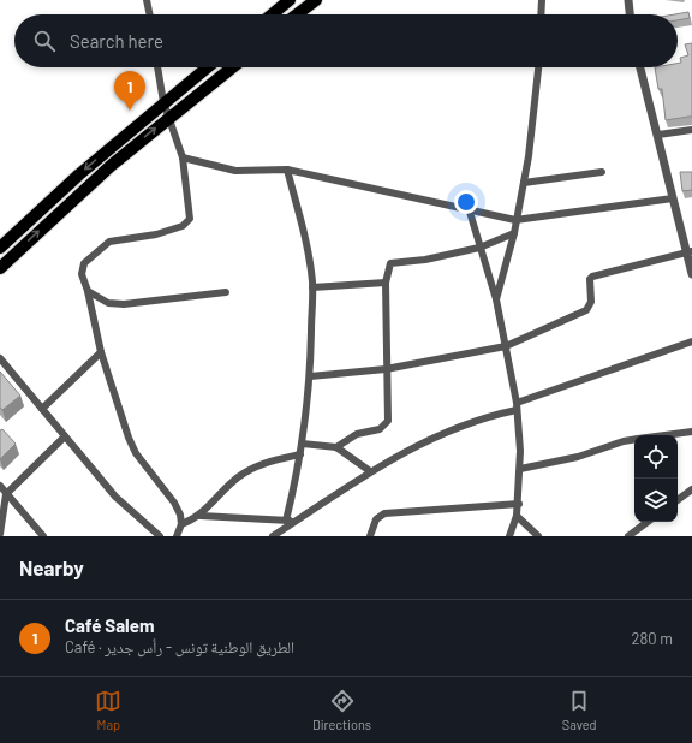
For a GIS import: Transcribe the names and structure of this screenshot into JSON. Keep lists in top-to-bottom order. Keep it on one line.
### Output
{"page":{"search":"Search here","pins":"1","heading":"Nearby","list":[{"mark":"1","name":"Café Salem","note":"Café · الطريق الوطنية تونس - رأس جدير","value":"280 m"}],"nav":["Map","Directions","Saved"]}}
